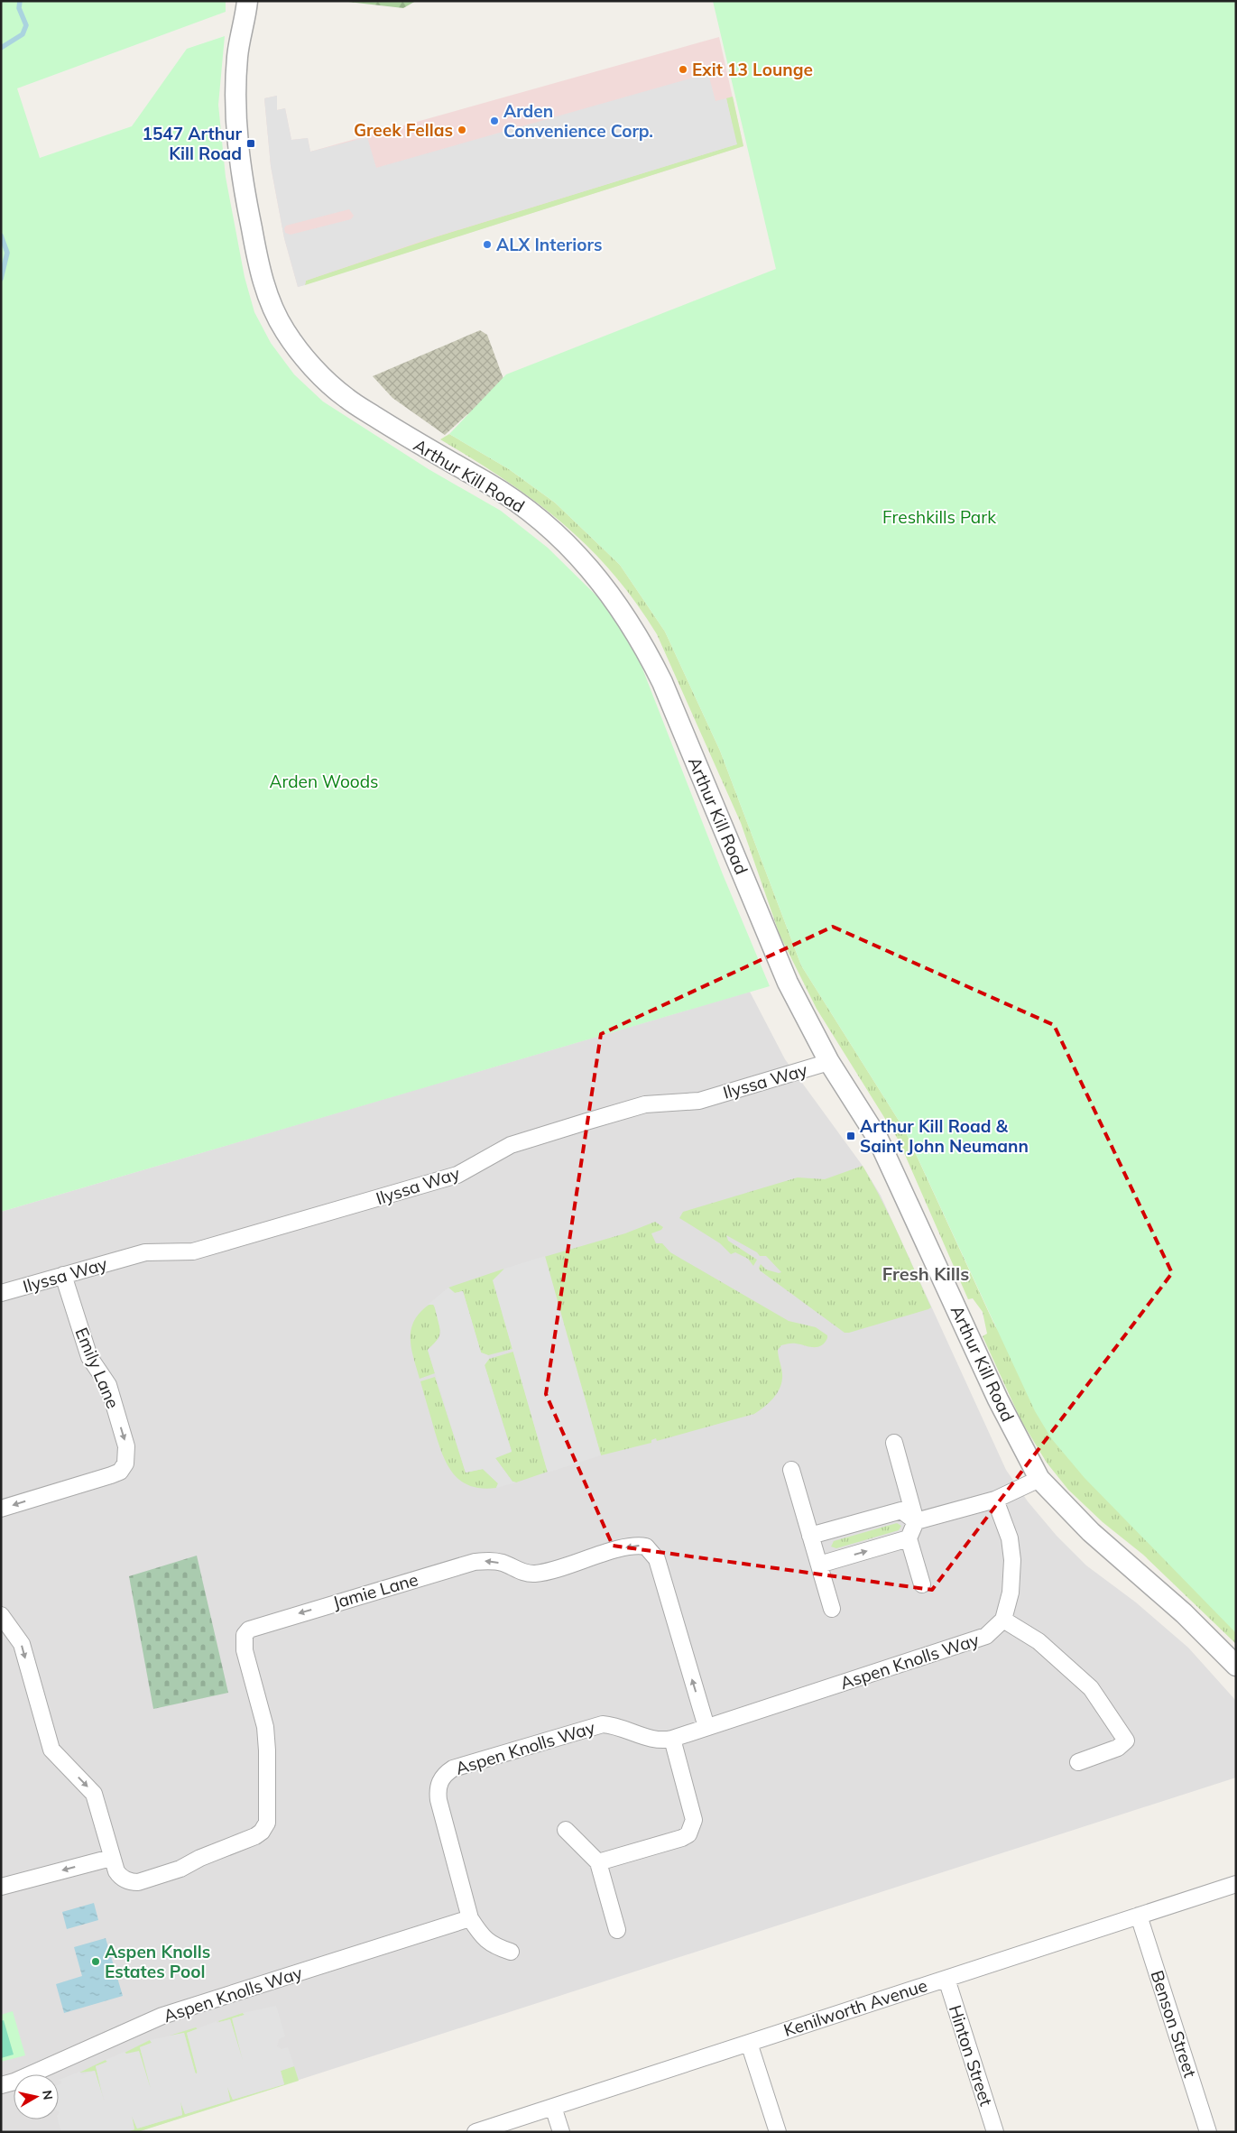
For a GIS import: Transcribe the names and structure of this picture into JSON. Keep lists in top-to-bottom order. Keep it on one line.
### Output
{"streets":{"street":["Arthur Kill Road","Ilyssa Way","Emily Lane","Jamie Lane","Aspen Knolls Way","Kenilworth Avenue","Benson Street","Hinton Street"]},"crossings":[["Arthur Kill Road","Ilyssa Way"],["Ilyssa Way","Emily Lane"],["Jamie Lane","Aspen Knolls Way"],["Kenilworth Avenue","Benson Street"],["Kenilworth Avenue","Hinton Street"]],"districts":["Fresh Kills"],"parks":["Freshkills Park","Arden Woods"],"places":{"other":["Exit 13 Lounge","Arden Convenience Corp.","Greek Fellas","ALX Interiors","Aspen Knolls Estates Pool"],"transit":["1547 Arthur Kill Road","Arthur Kill Road & Saint John Neumann"]},"north":"right"}
